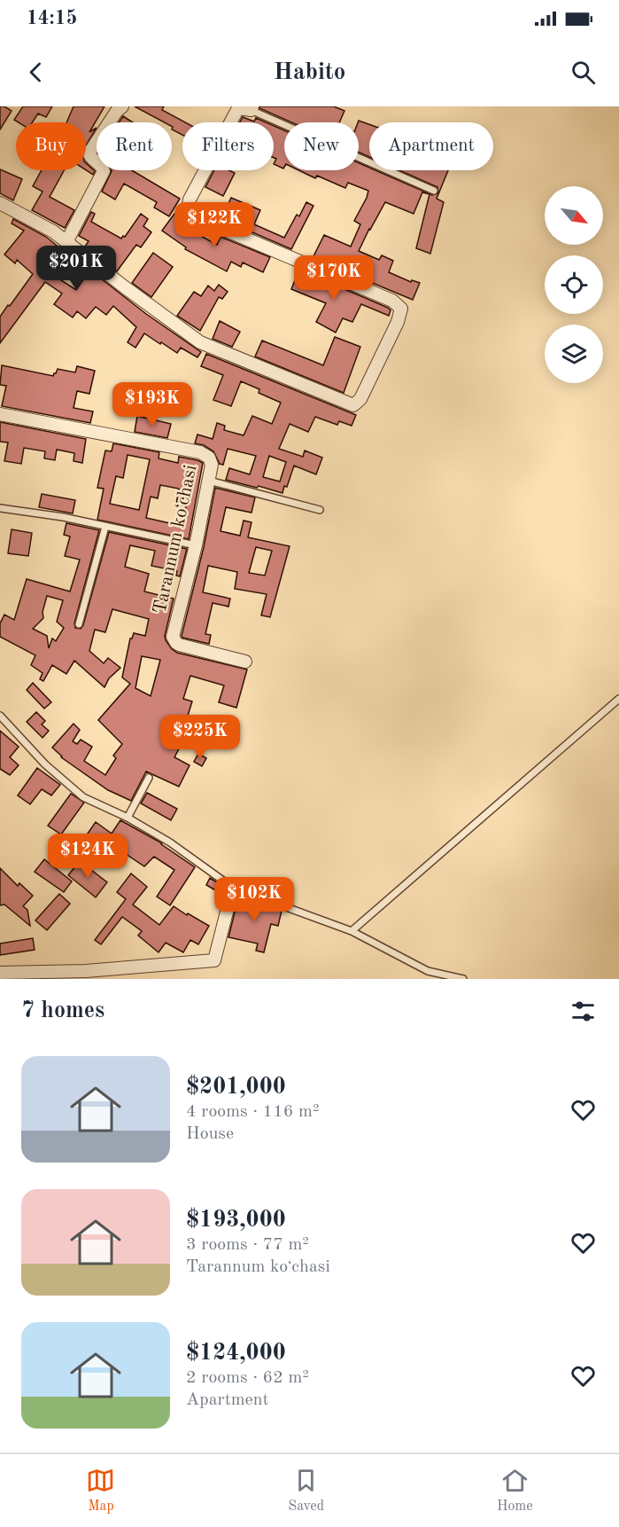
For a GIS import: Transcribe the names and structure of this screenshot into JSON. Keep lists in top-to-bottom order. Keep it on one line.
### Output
{"streets":{"street":["Tarannum koʻchasi"]},"north":"bottom right","page":{"status":"14:15","header":"Habito","chip":["Buy","Rent","Filters","New","Apartment"],"price":["$122K","$201K","$170K","$193K","$225K","$124K","$102K"],"heading":"7 homes","list":[{"name":"$201,000","note":"4 rooms · 116 m² · House"},{"name":"$193,000","note":"3 rooms · 77 m² · Tarannum koʻchasi"},{"name":"$124,000","note":"2 rooms · 62 m² · Apartment"}],"tabs":["Map","Saved","Home"]}}
